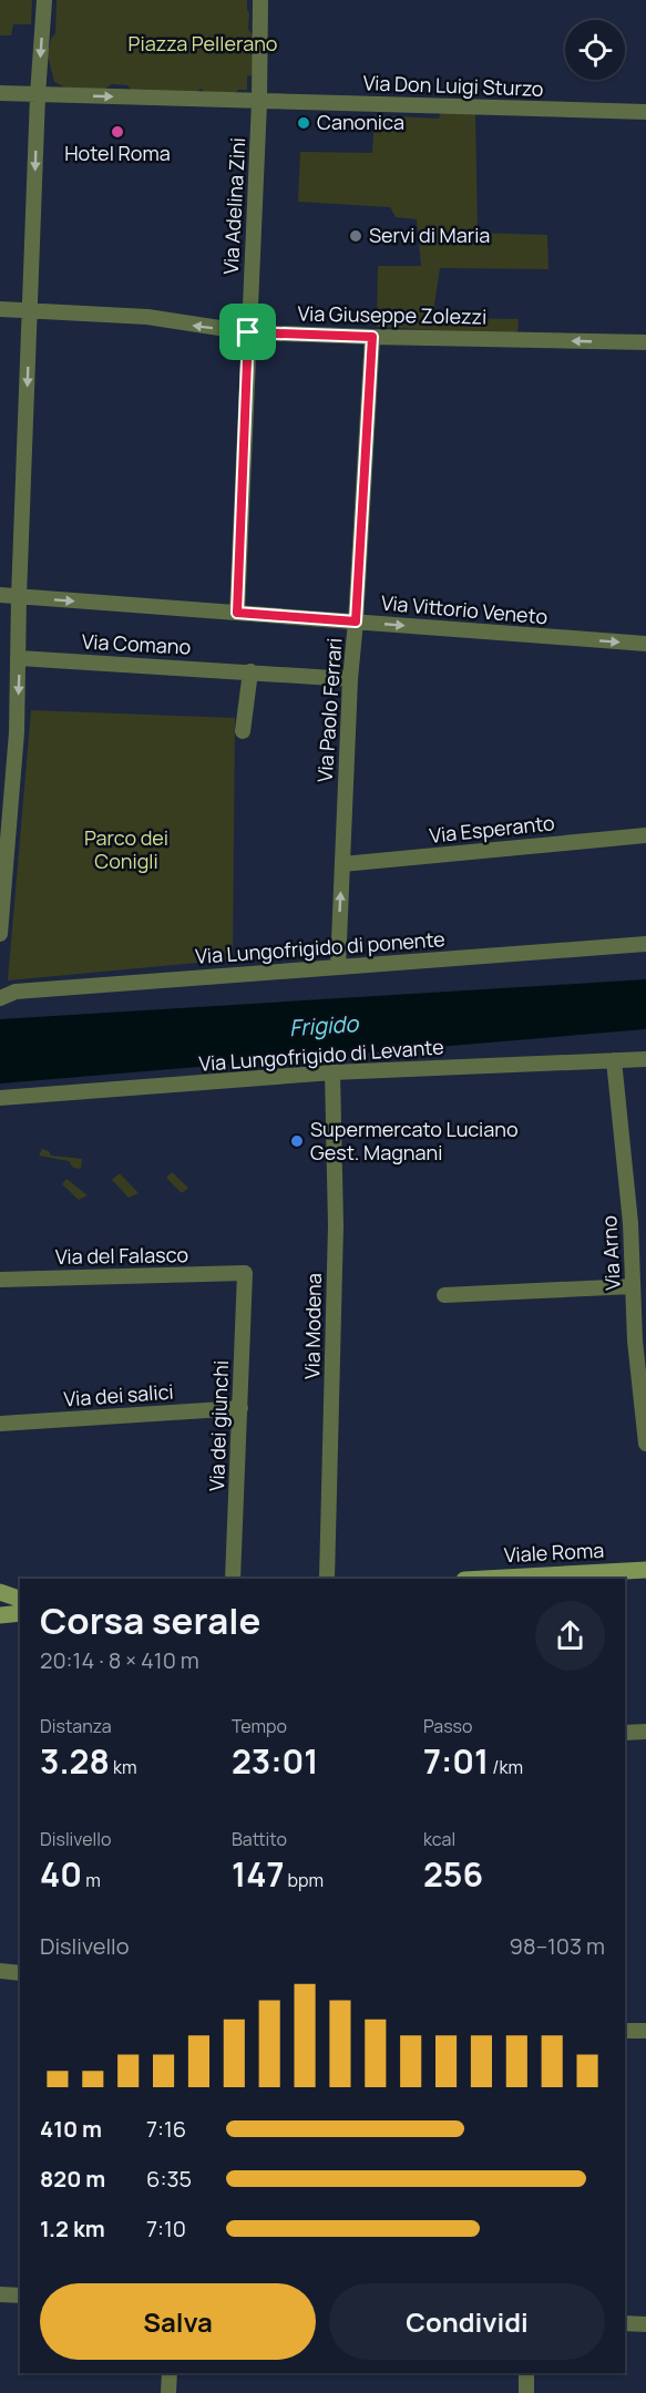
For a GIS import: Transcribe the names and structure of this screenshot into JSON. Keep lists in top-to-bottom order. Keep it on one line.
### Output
{"streets":{"main road":["Viale Roma"],"street":["Via Don Luigi Sturzo","Via Adelina Zini","Via Giuseppe Zolezzi","Via Vittorio Veneto","Via Comano","Via Paolo Ferrari","Via Esperanto","Via Lungofrigido di ponente","Via Lungofrigido di Levante","Via Arno","Via del Falasco","Via Modena","Via dei salici","Via dei giunchi"]},"crossings":[["Via Don Luigi Sturzo","Via Adelina Zini"],["Via Adelina Zini","Via Giuseppe Zolezzi"],["Via Adelina Zini","Via Vittorio Veneto"],["Via Giuseppe Zolezzi","Via Paolo Ferrari"],["Via Vittorio Veneto","Via Paolo Ferrari"],["Via Comano","Via Paolo Ferrari"],["Via Paolo Ferrari","Via Esperanto"],["Via Paolo Ferrari","Via Lungofrigido di ponente"],["Via Lungofrigido di Levante","Via Arno"],["Via Lungofrigido di Levante","Via Modena"],["Via del Falasco","Via dei giunchi"],["Via dei salici","Via dei giunchi"]],"one_way":["Via Giuseppe Zolezzi","Via Vittorio Veneto"],"water":["Frigido"],"parks":["Piazza Pellerano","Parco dei Conigli"],"places":["Canonica","Hotel Roma","Servi di Maria","Supermercato Luciano Gest. Magnani"],"page":{"heading":["Corsa serale","20:14 · 8 × 410 m"],"stats":[["Distanza","3.28 km"],["Tempo","23:01"],["Passo","7:01 /km"],["Dislivello","40 m"],["Battito","147 bpm"],["kcal","256"]],"chart":["Dislivello","98–103 m"],"list":[{"name":"410 m","note":"7:16"},{"name":"820 m","note":"6:35"},{"name":"1.2 km","note":"7:10"}],"buttons":["Salva","Condividi"]}}
